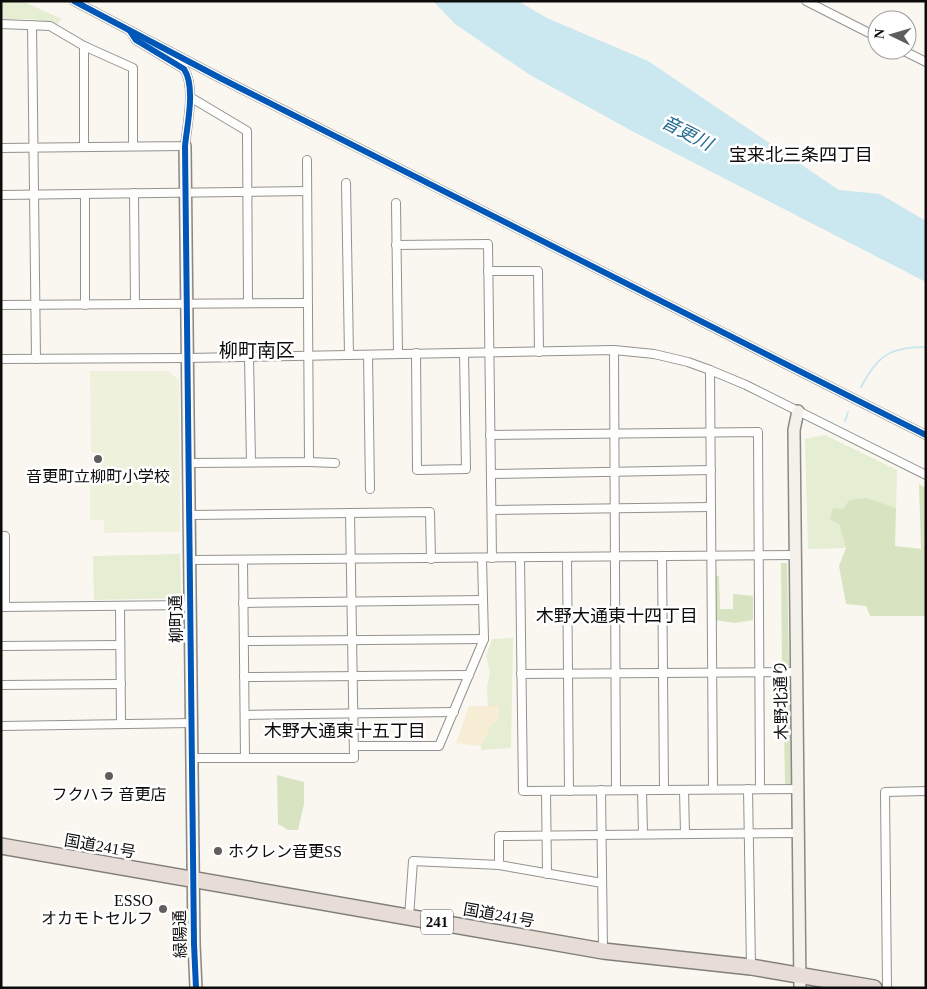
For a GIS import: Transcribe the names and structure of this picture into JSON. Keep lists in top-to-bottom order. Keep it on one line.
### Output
{"streets":{"highway":["国道241号","241"],"street":["柳町通","木野北通り","緑陽通"]},"crossings":[["柳町通","国道241号"],["柳町通","緑陽通"],["木野北通り","国道241号"],["国道241号","緑陽通"]],"districts":["宝来北三条四丁目","柳町南区","木野大通東十四丁目","木野大通東十五丁目"],"water":["音更川"],"places":["音更町立柳町小学校","フクハラ 音更店","ホクレン音更SS","ESSO オカモトセルフ"],"north":"left"}
